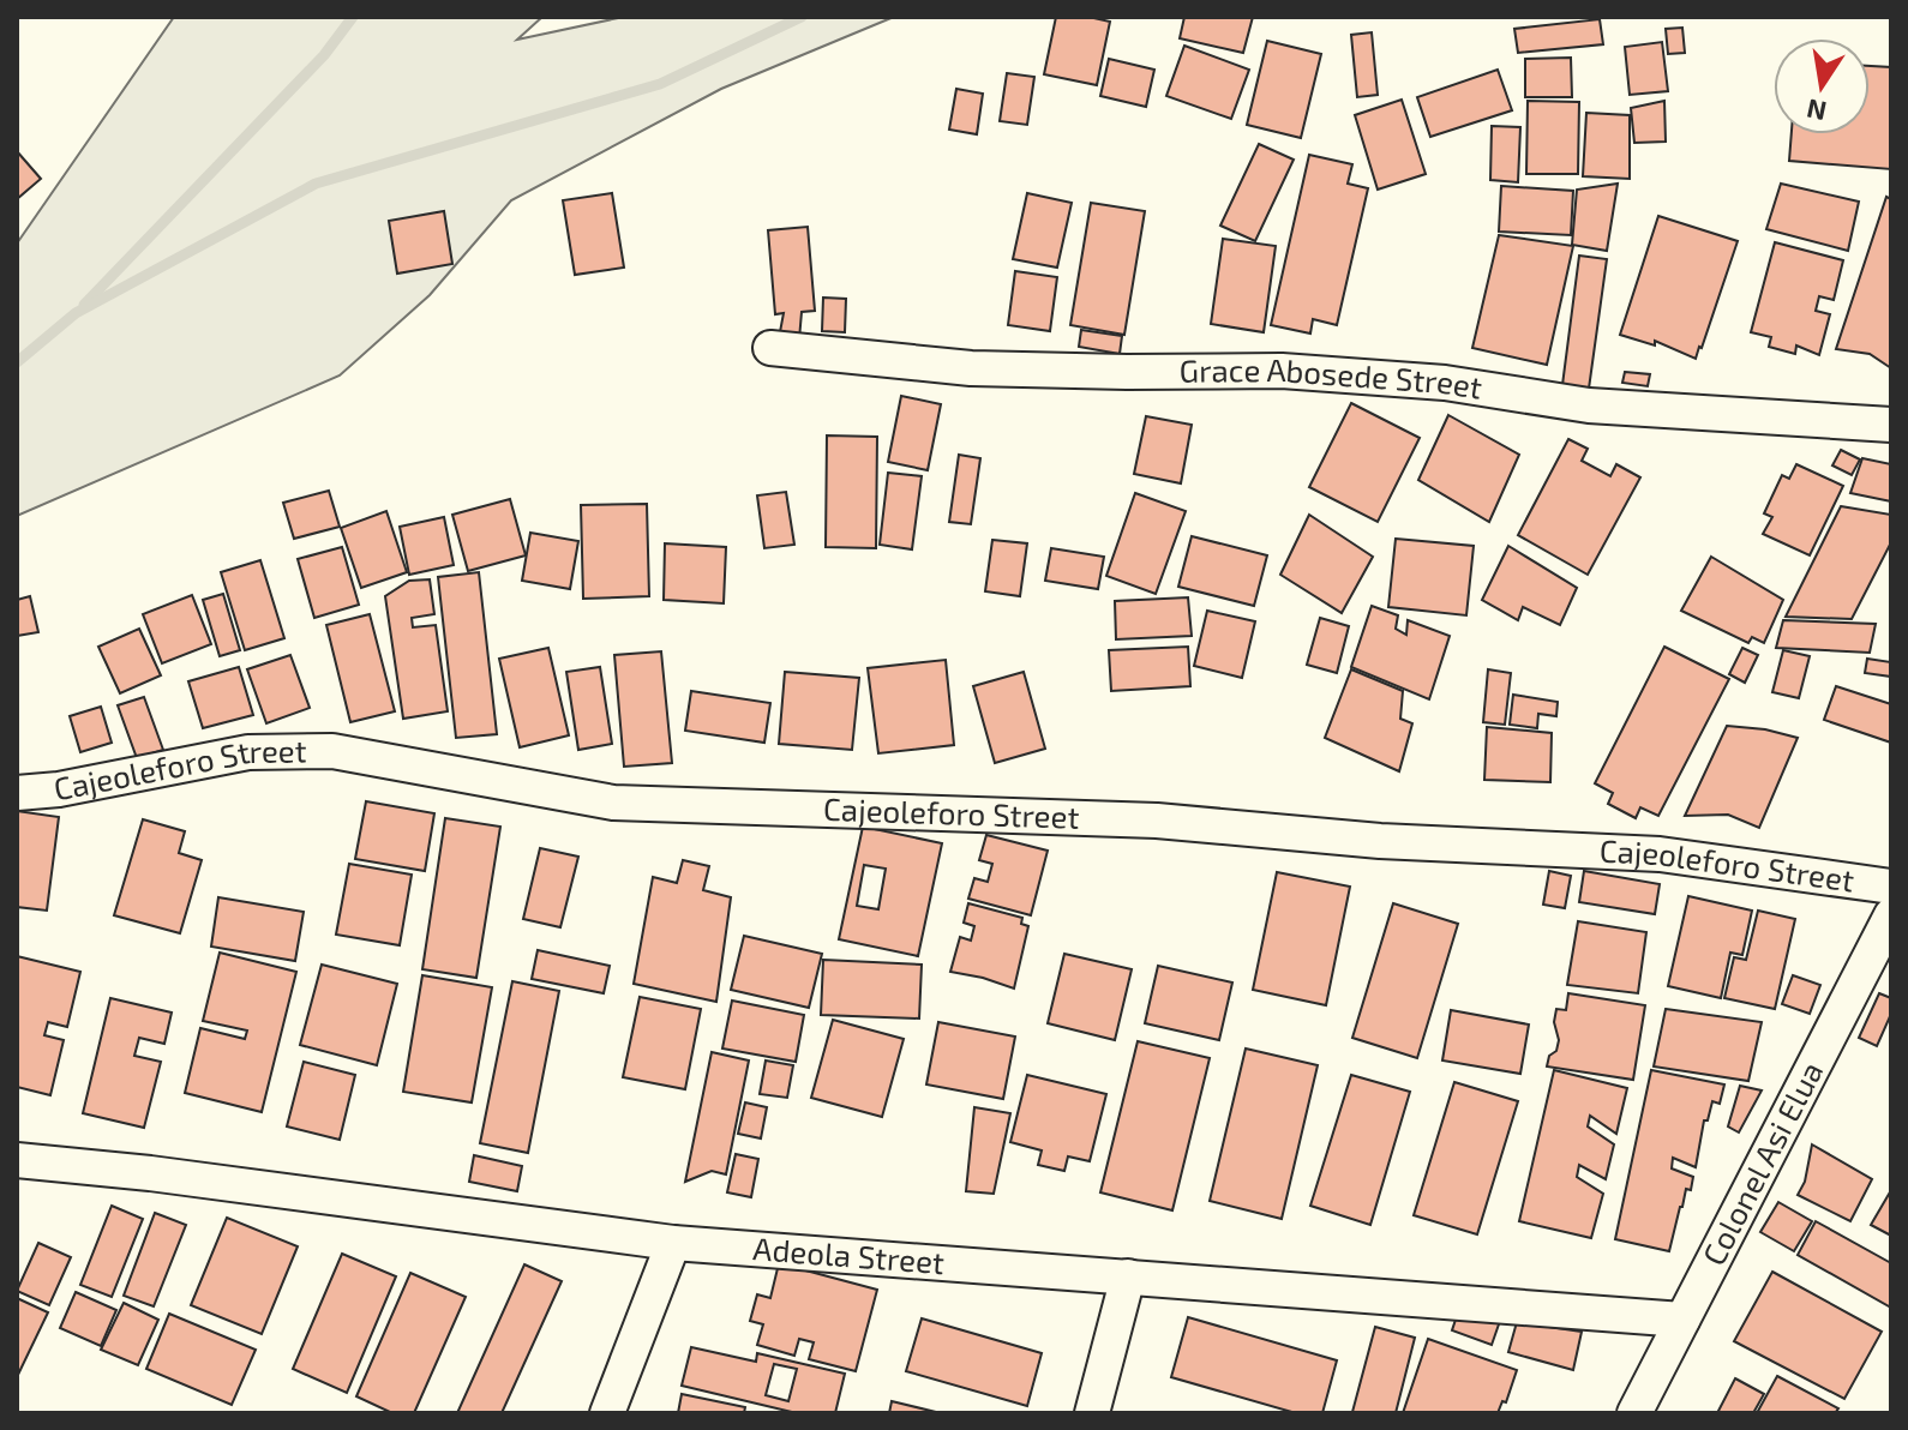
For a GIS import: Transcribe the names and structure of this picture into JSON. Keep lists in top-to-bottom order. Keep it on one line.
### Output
{"streets":{"street":["Grace Abosede Street","Cajeoleforo Street","Colonel Asi Elua","Adeola Street"]},"crossings":[["Colonel Asi Elua","Adeola Street"]],"north":"bottom"}
